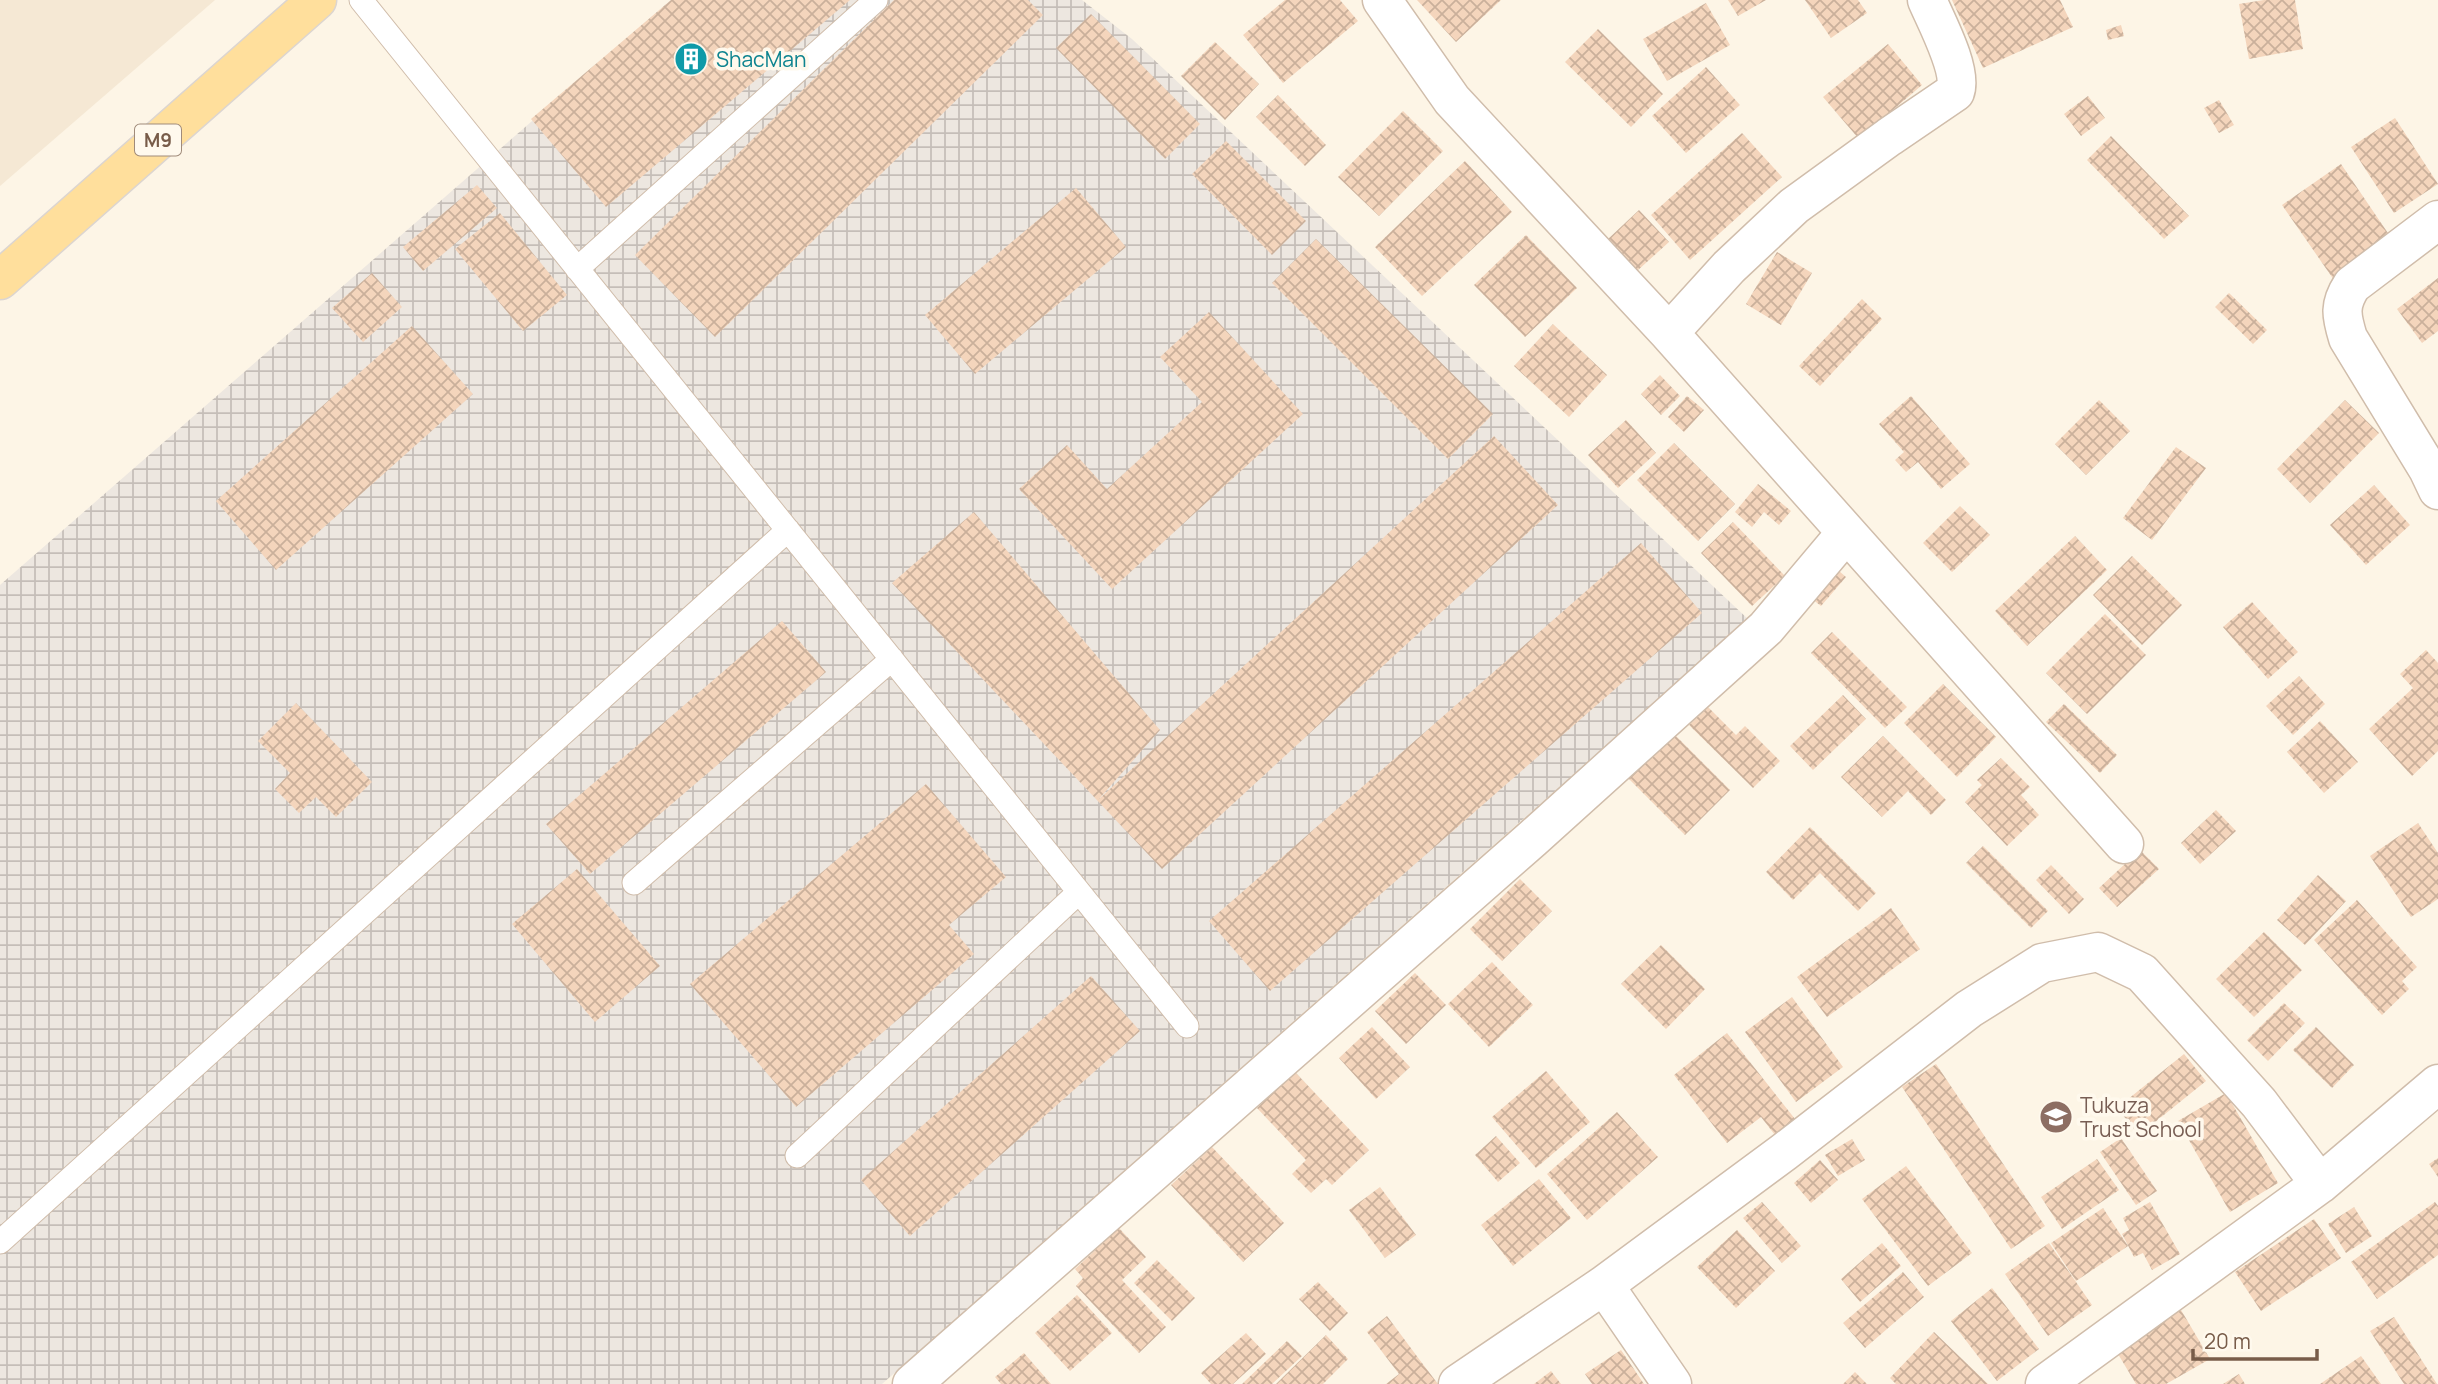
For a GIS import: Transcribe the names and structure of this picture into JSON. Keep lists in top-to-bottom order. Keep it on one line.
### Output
{"streets":{"main road":["M9"]},"places":{"building":["ShacMan"],"school or university":["Tukuza Trust School"]},"scale_bar":"20 m"}
